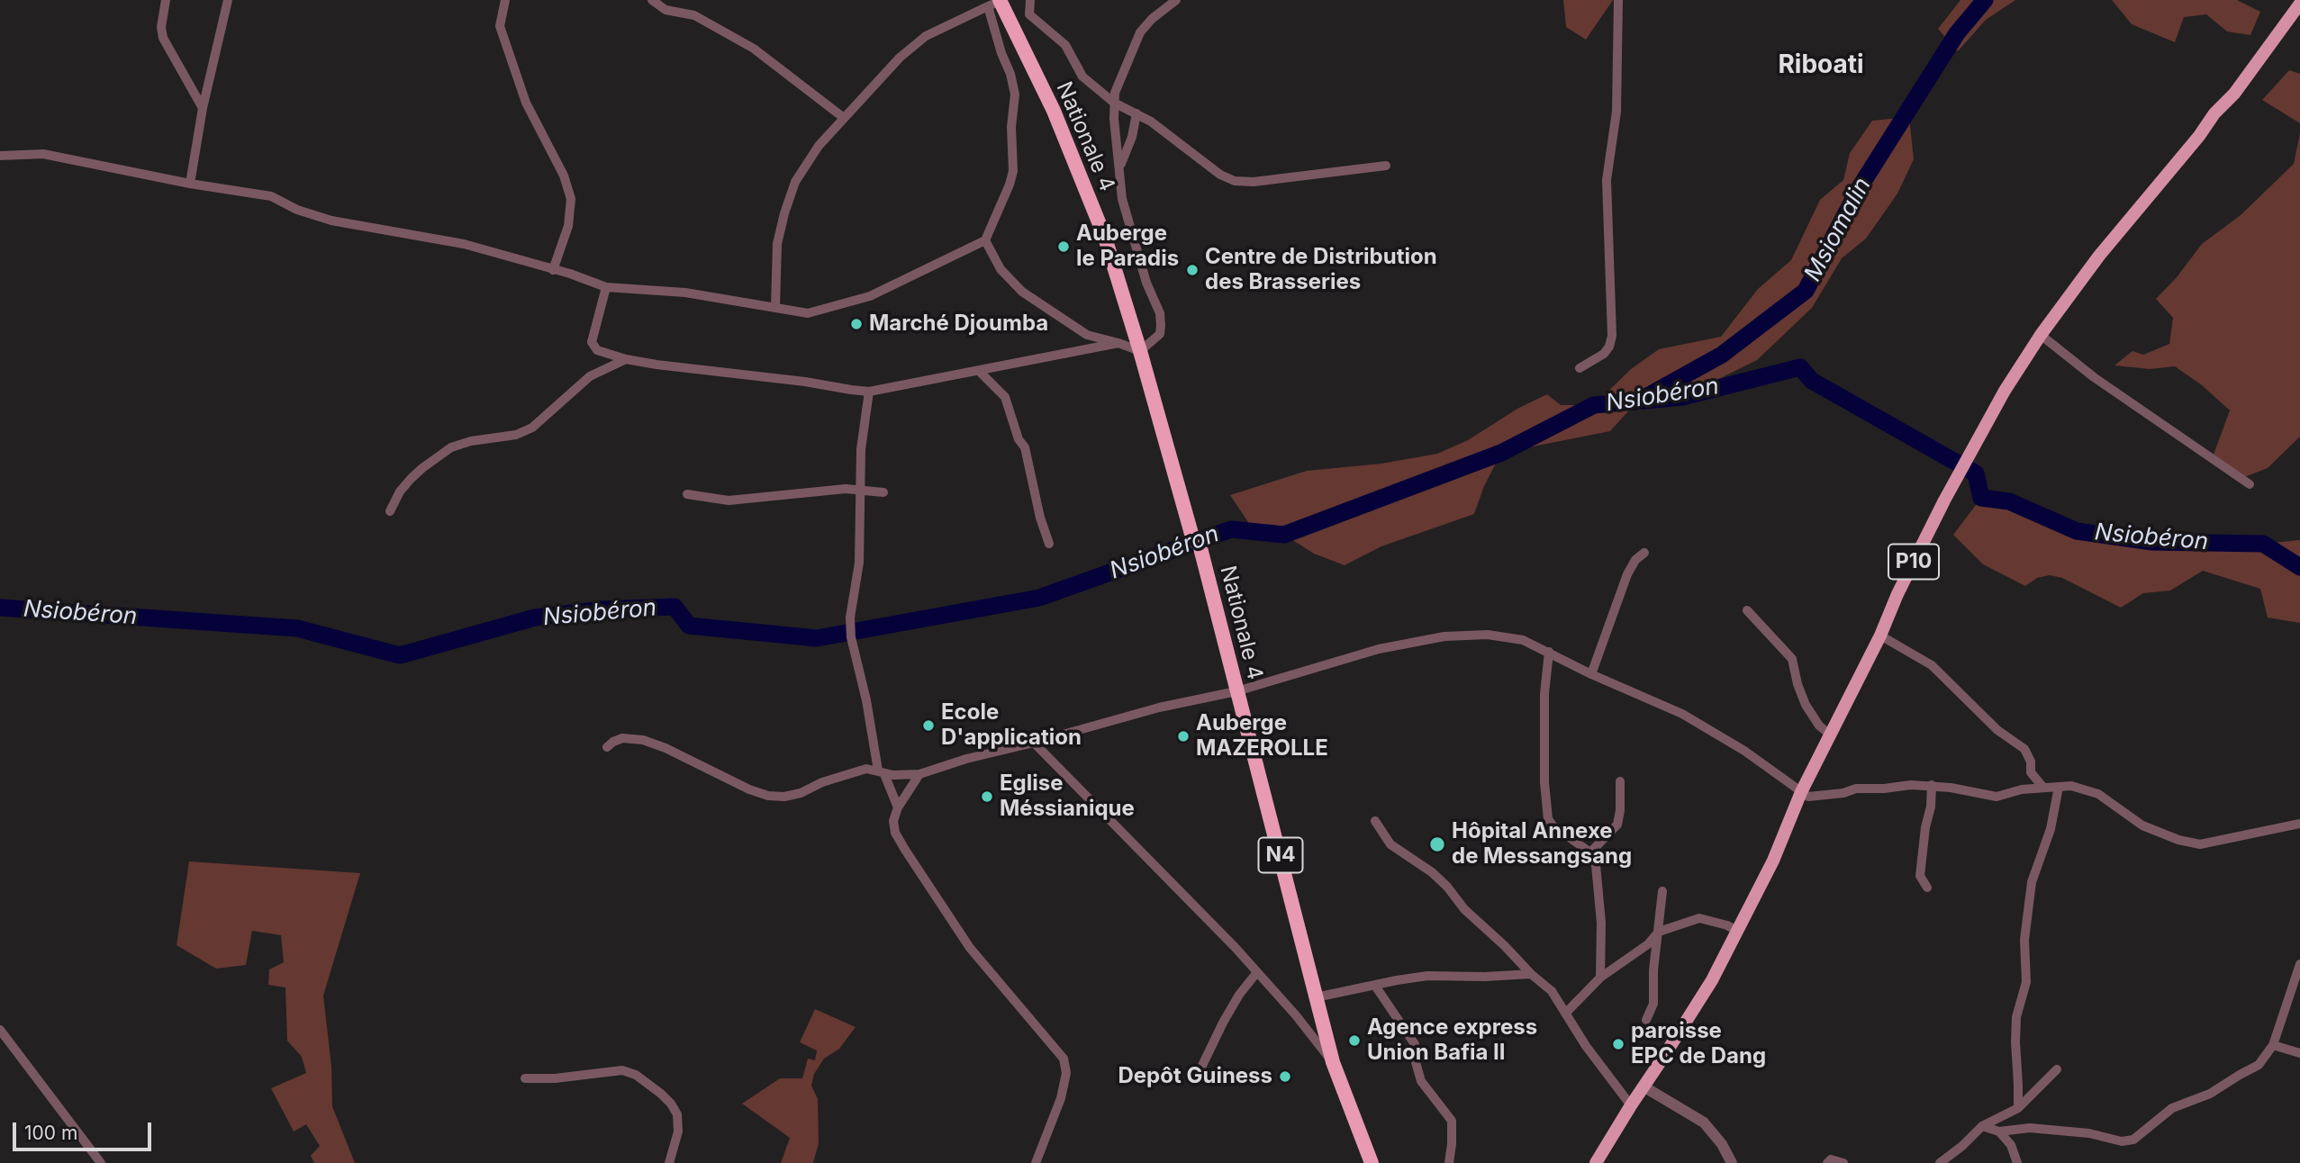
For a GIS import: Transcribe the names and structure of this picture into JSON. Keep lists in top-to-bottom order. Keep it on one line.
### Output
{"streets":{"highway":["Nationale 4","N4"],"main road":["P10"]},"districts":["Riboati"],"water":["Msiomalin","Nsiobéron"],"places":["Auberge le Paradis","Centre de Distribution des Brasseries","Marché Djoumba","Ecole D'application","Auberge MAZEROLLE","Eglise Méssianique","Hôpital Annexe de Messangsang","Agence express Union Bafia II","paroisse EPC de Dang","Depôt Guiness"],"scale_bar":"100 m"}
